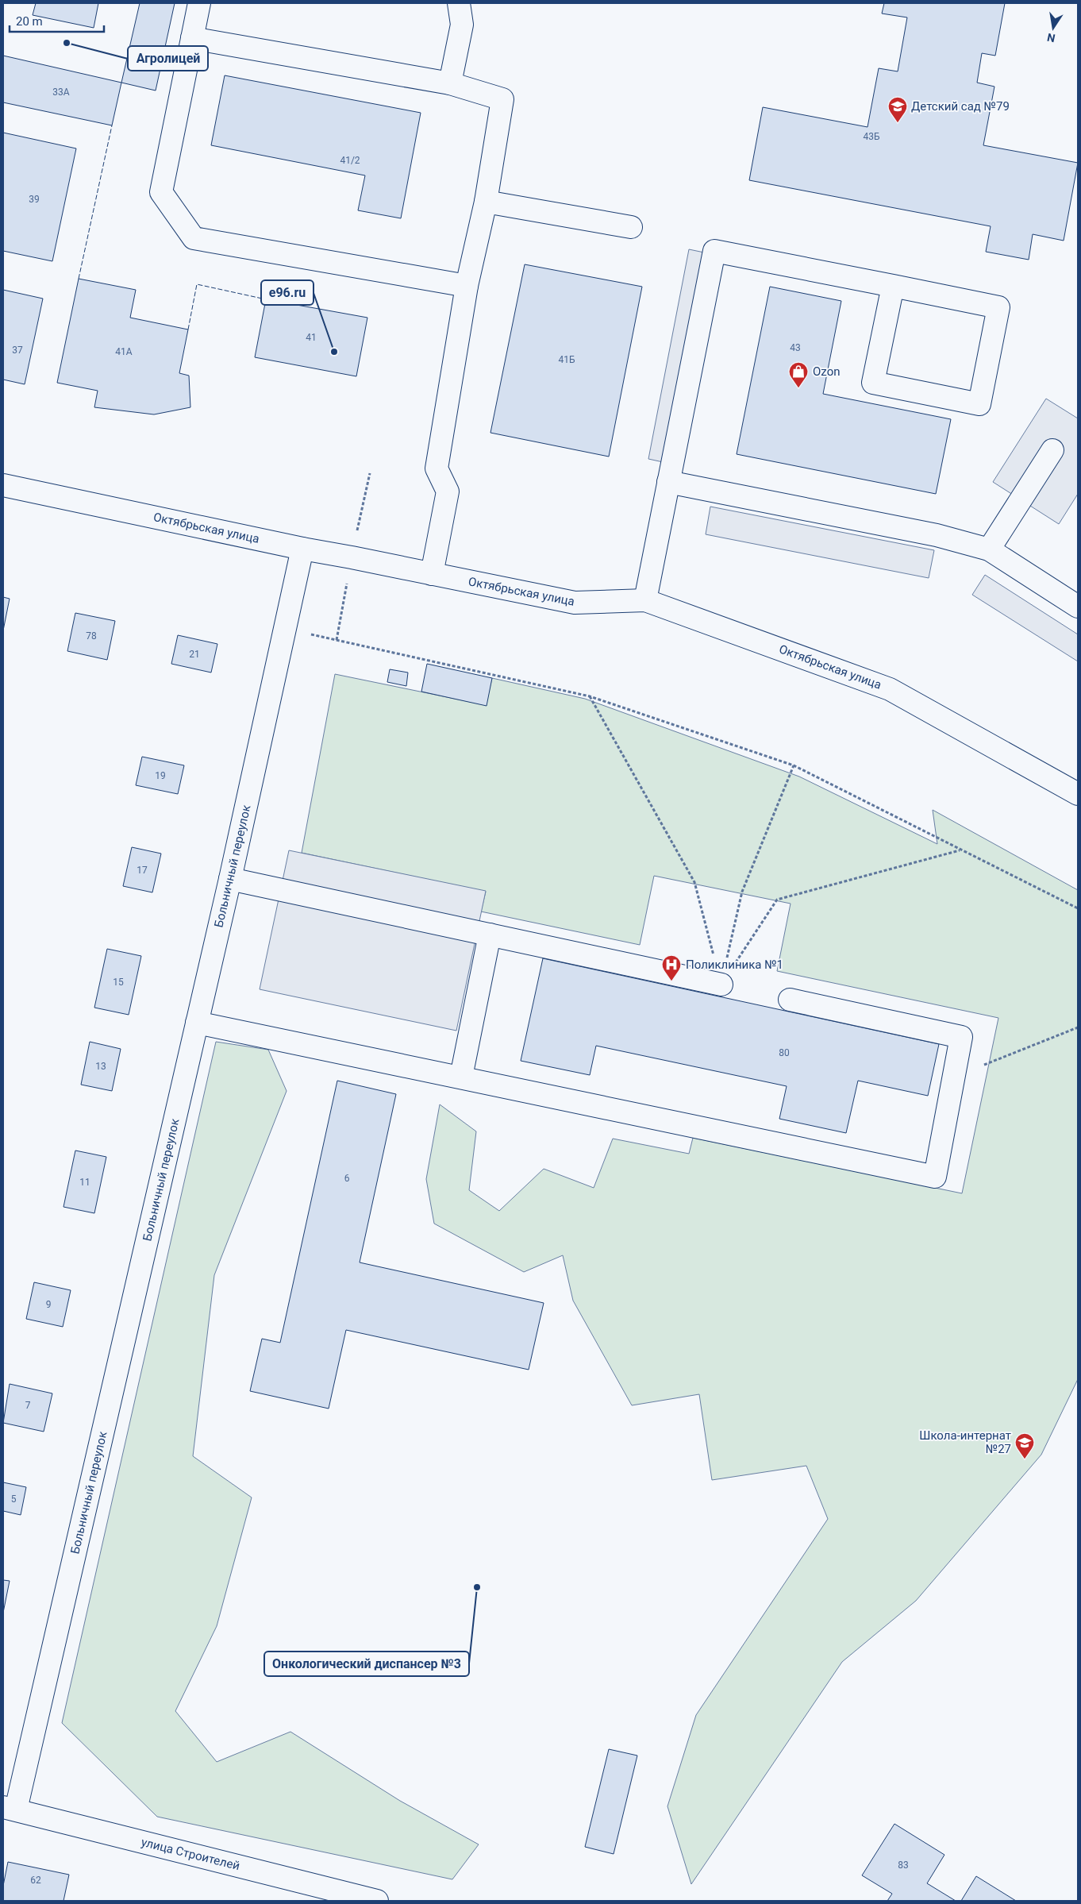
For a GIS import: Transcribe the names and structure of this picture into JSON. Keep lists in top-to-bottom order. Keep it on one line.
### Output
{"streets":{"street":["Октябрьская улица","Больничный переулок","улица Строителей"]},"crossings":[["Октябрьская улица","Больничный переулок"],["Больничный переулок","улица Строителей"]],"places":{"other":["Агролицей","e96.ru","Онкологический диспансер №3"],"school or university":["Детский сад №79","Школа-интернат №27"],"shop":["Ozon"],"hospital":["Поликлиника №1"]},"house_numbers":["33А","43Б","41/2","39","41","43","37","41А","41Б","78","21","19","17","15","80","13","6","11","9","7","5","83","62"],"scale_bar":"20 m","north":"bottom"}
